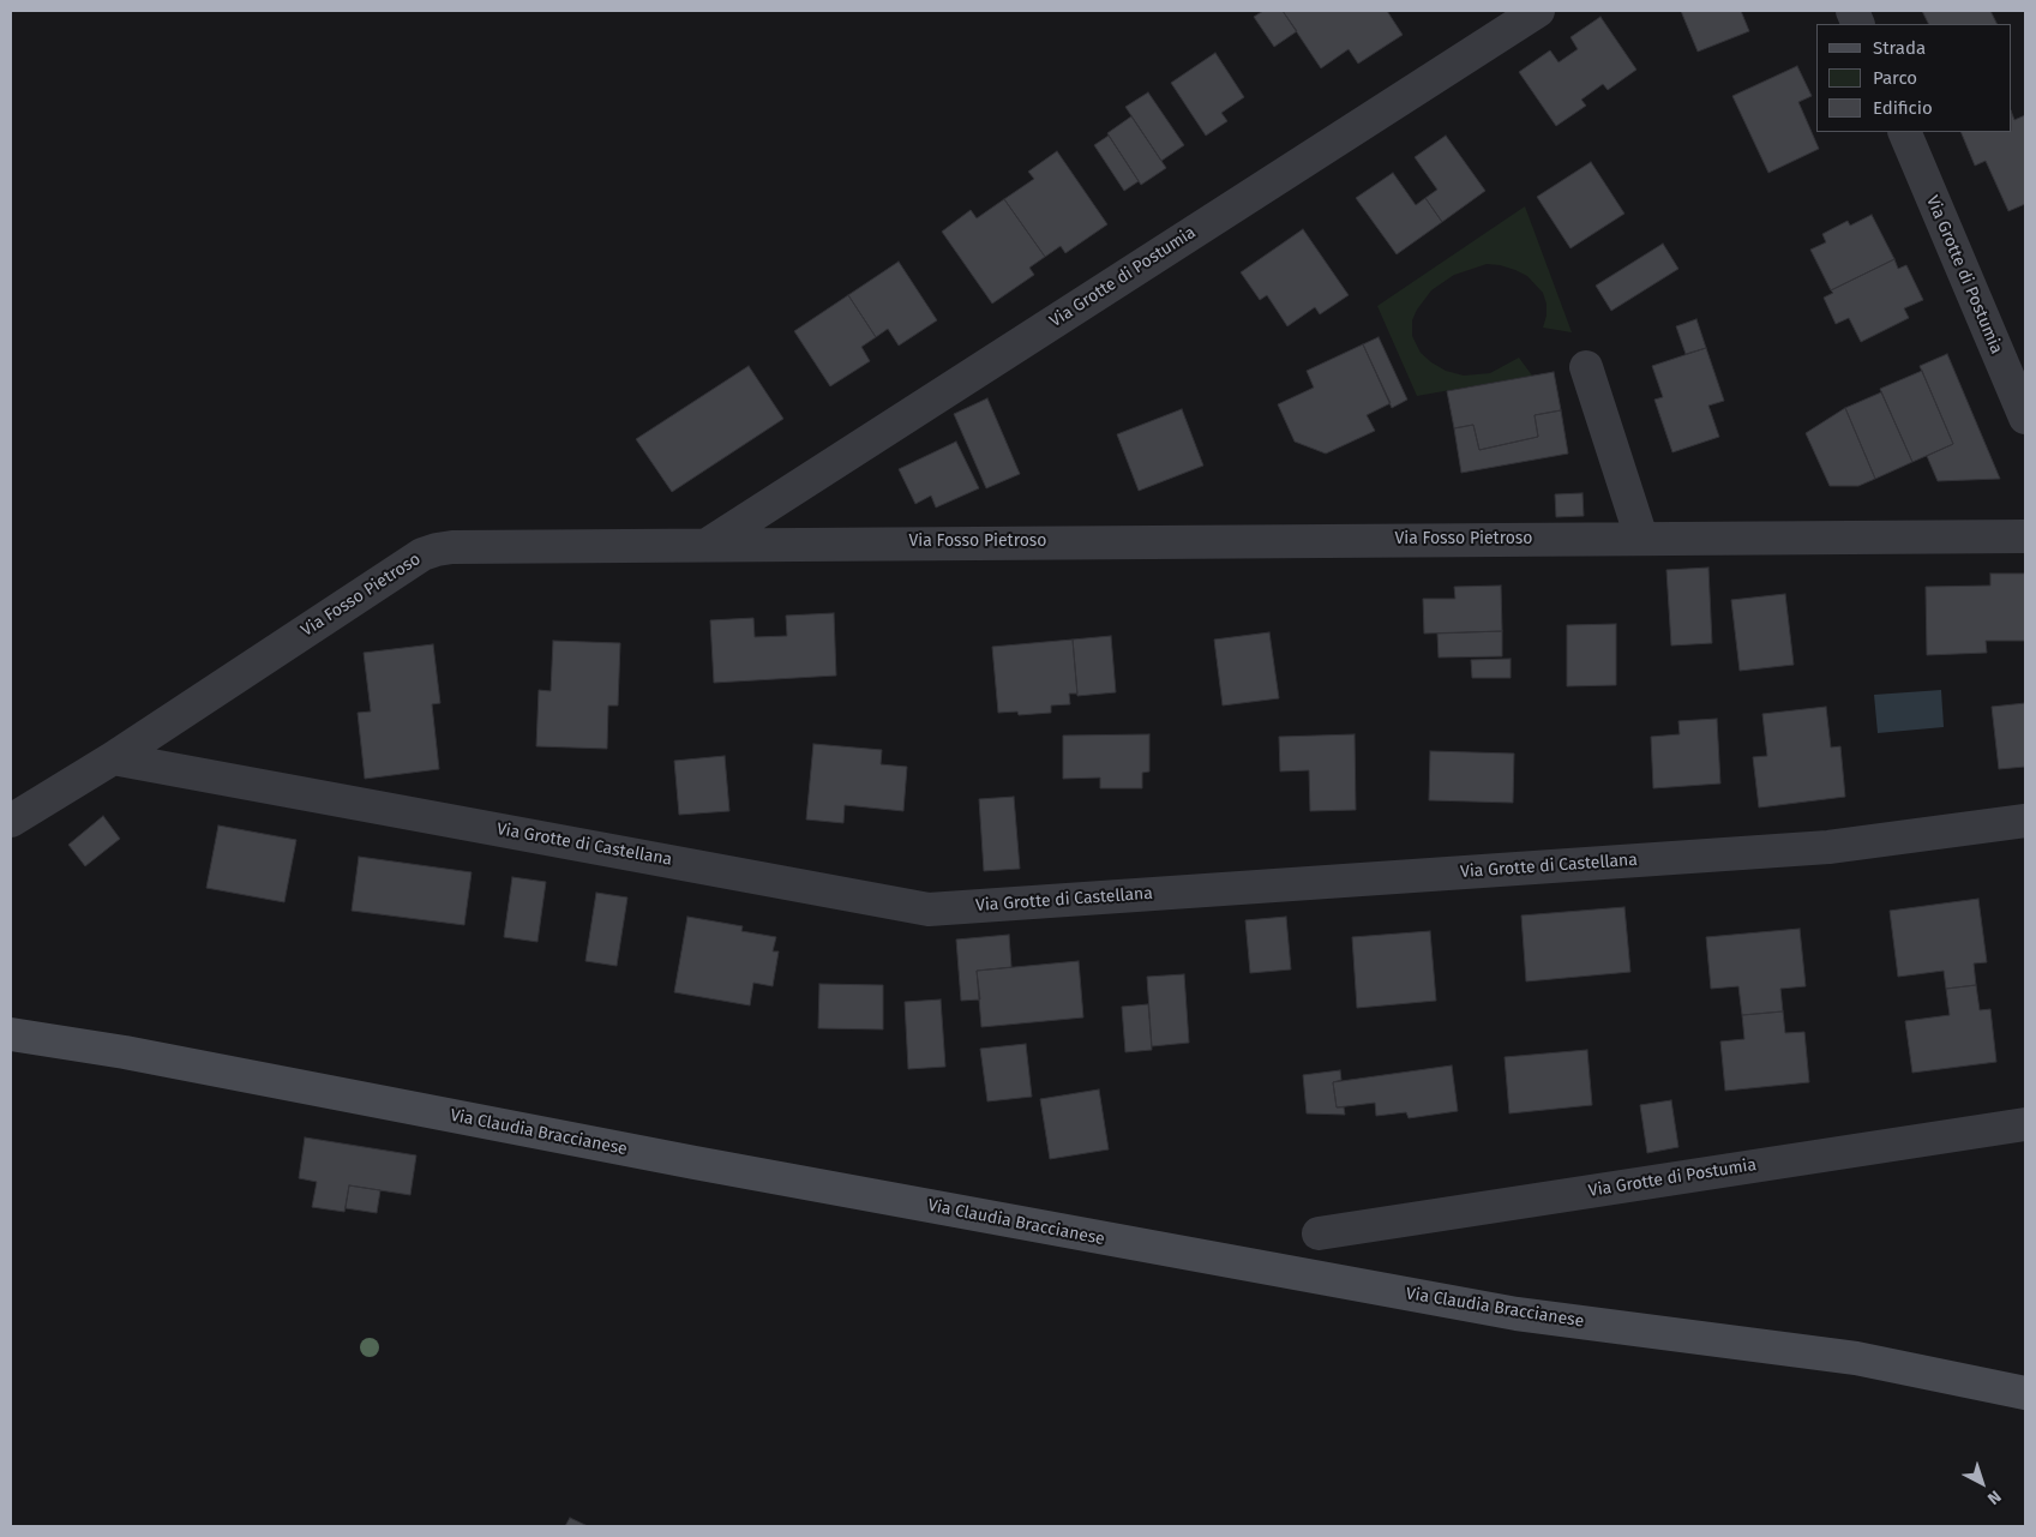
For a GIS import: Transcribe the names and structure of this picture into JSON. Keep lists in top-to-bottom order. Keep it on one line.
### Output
{"streets":{"main road":["Via Claudia Braccianese"],"street":["Via Grotte di Postumia","Via Fosso Pietroso","Via Grotte di Castellana"]},"crossings":[["Via Grotte di Postumia","Via Fosso Pietroso"],["Via Fosso Pietroso","Via Grotte di Castellana"]],"legend":["Strada","Parco","Edificio"],"north":"bottom right"}
